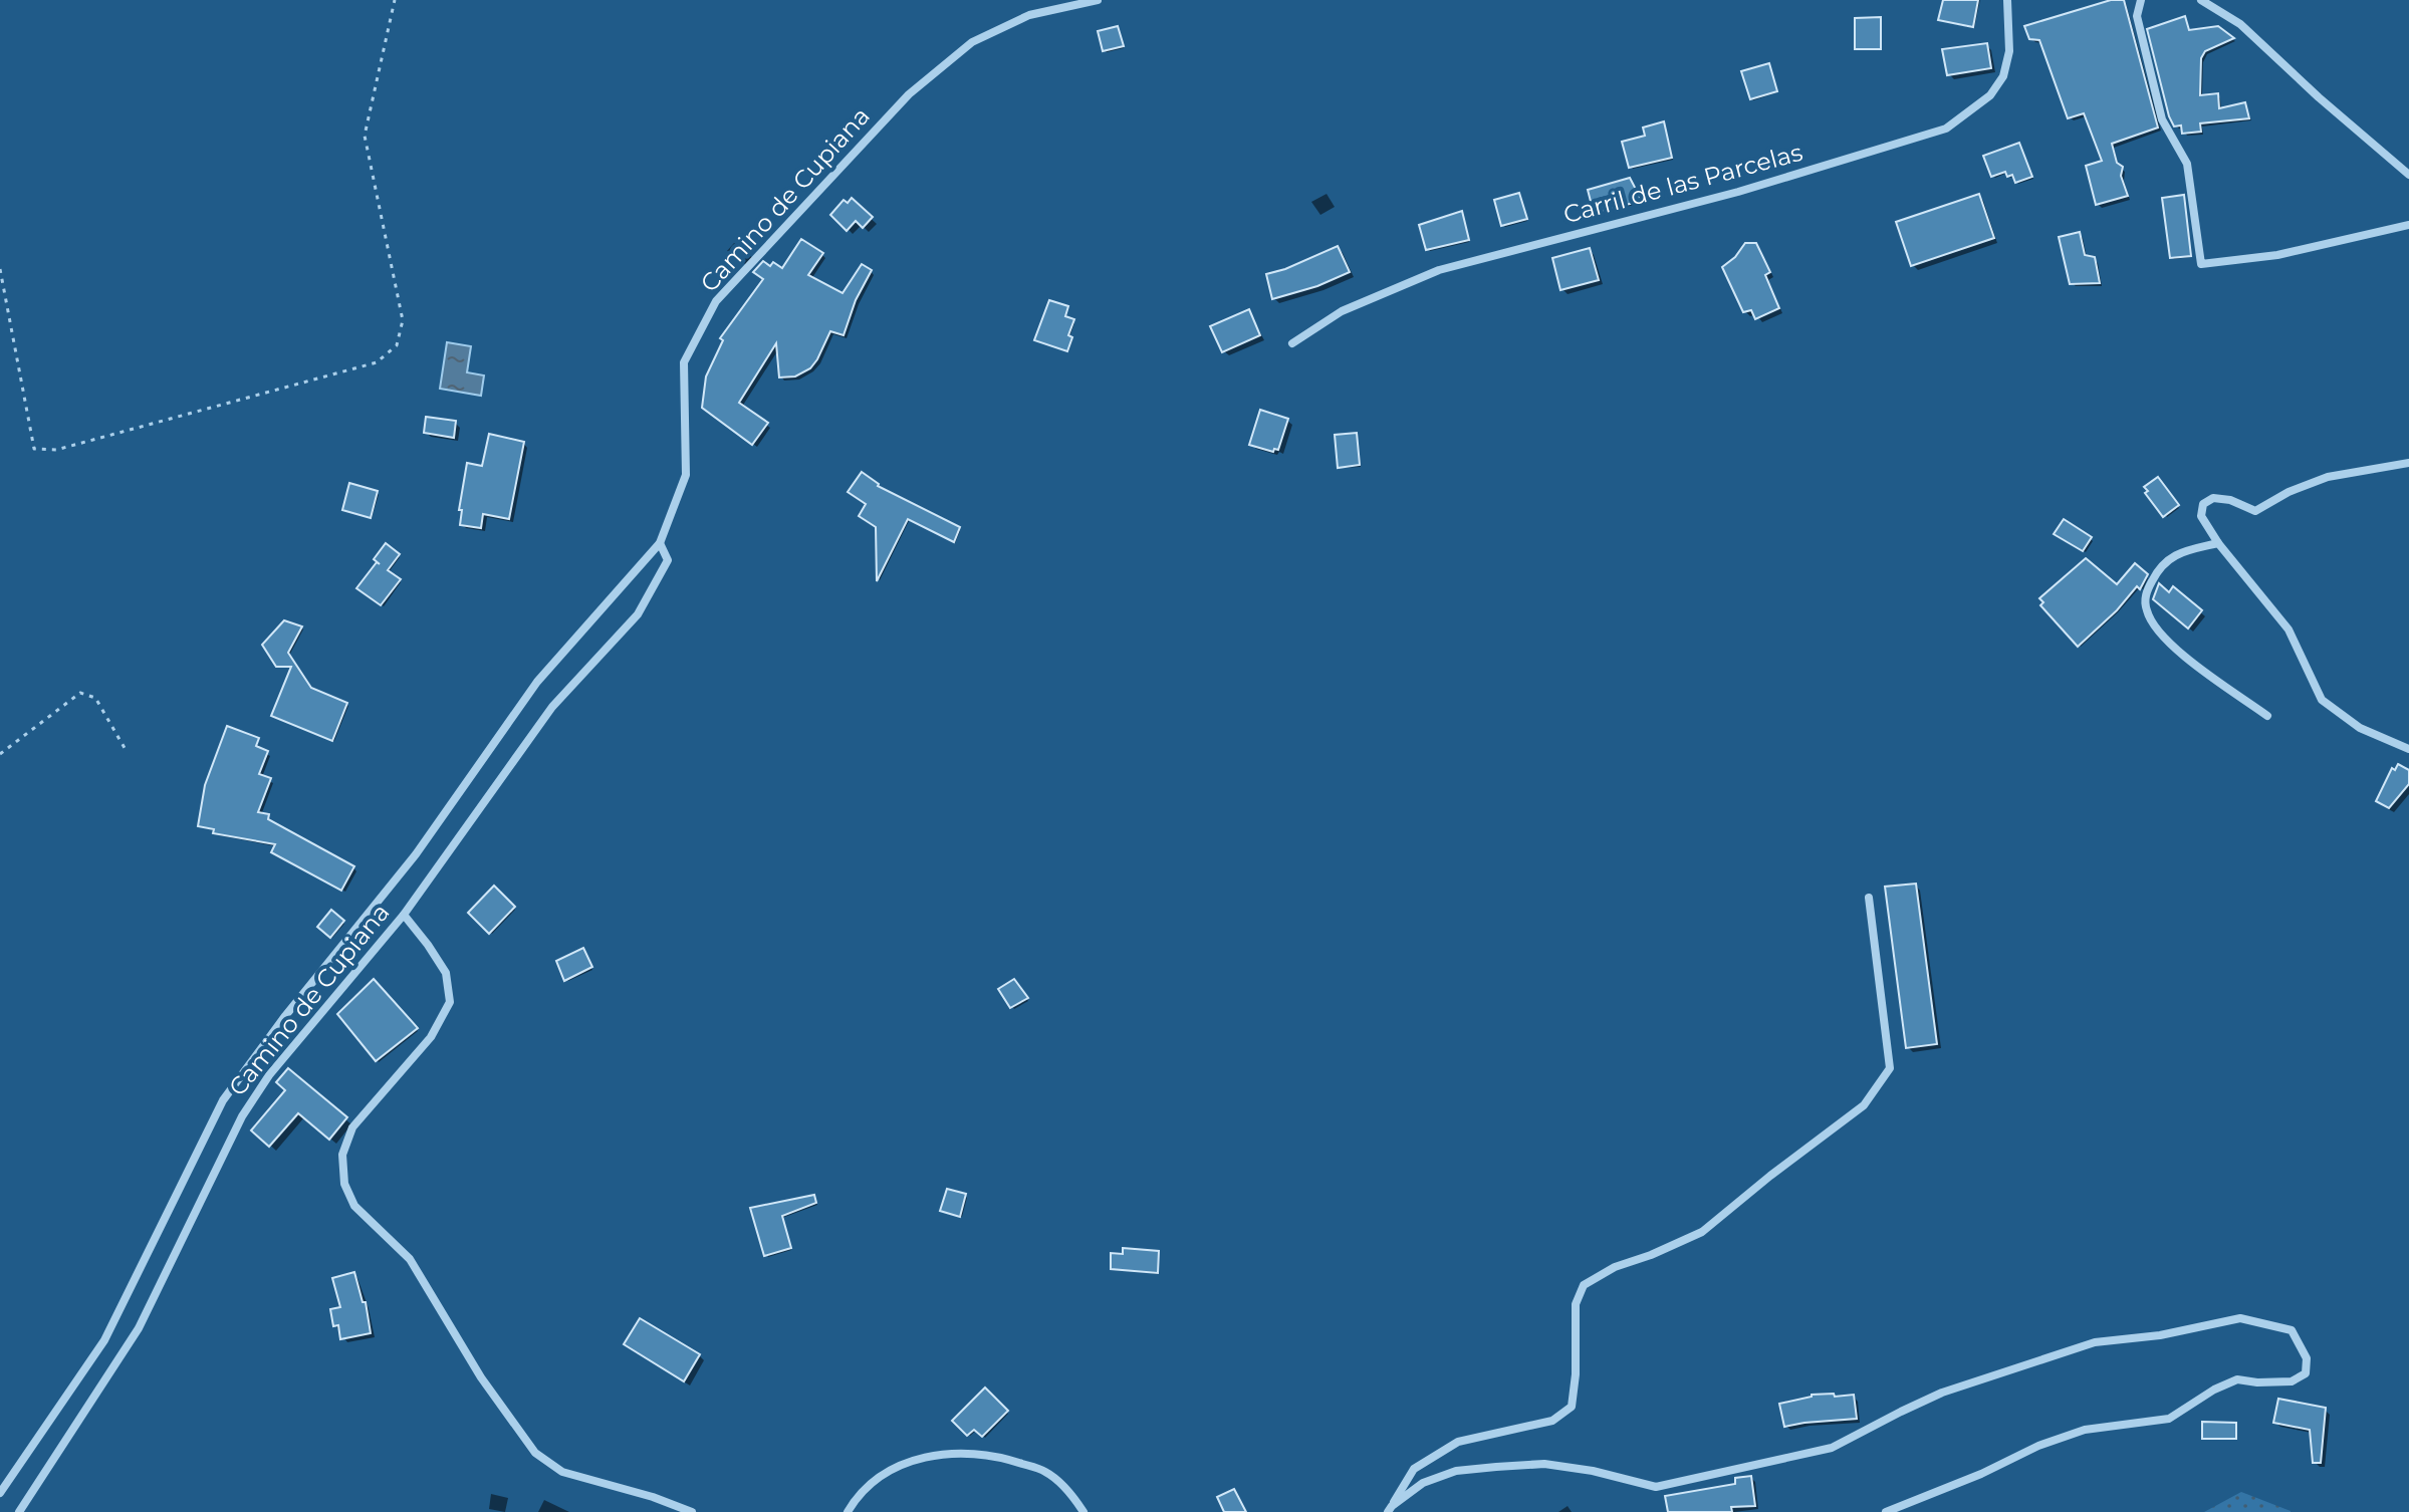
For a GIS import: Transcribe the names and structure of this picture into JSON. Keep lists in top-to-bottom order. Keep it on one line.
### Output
{"streets":{"street":["Carril de las Parcelas","Camino de Cupiana"]}}
